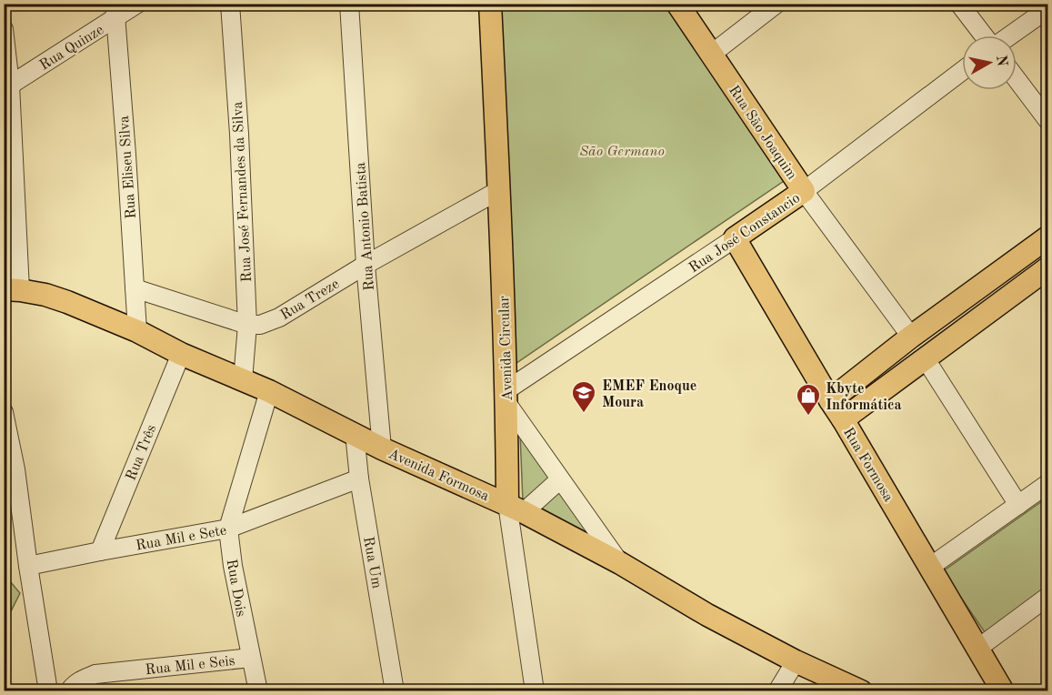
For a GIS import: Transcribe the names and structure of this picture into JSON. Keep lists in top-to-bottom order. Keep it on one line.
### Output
{"streets":{"main road":["Rua São Joaquim","Rua José Constancio","Avenida Circular","Rua Formosa","Avenida Formosa"],"street":["Rua Quinze","Rua Eliseu Silva","Rua José Fernandes da Silva","Rua Antonio Batista","Rua Treze","Rua Três","Rua Mil e Sete","Rua Um","Rua Dois","Rua Mil e Seis"]},"crossings":[["Rua Quinze","Rua Eliseu Silva"],["Rua São Joaquim","Rua José Constancio"],["Rua Eliseu Silva","Rua Treze"],["Rua Eliseu Silva","Avenida Formosa"],["Rua José Fernandes da Silva","Rua Treze"],["Rua José Fernandes da Silva","Avenida Formosa"],["Rua Antonio Batista","Rua Treze"],["Rua Antonio Batista","Avenida Formosa"],["Rua José Constancio","Avenida Circular"],["Rua José Constancio","Rua Formosa"],["Rua Treze","Avenida Circular"],["Avenida Circular","Avenida Formosa"],["Rua Três","Avenida Formosa"],["Rua Três","Rua Mil e Sete"],["Avenida Formosa","Rua Um"],["Avenida Formosa","Rua Dois"],["Rua Mil e Sete","Rua Um"],["Rua Mil e Sete","Rua Dois"],["Rua Dois","Rua Mil e Seis"]],"parks":["São Germano"],"places":{"school or university":["EMEF Enoque Moura"],"shop":["Kbyte Informática"]},"north":"right"}
